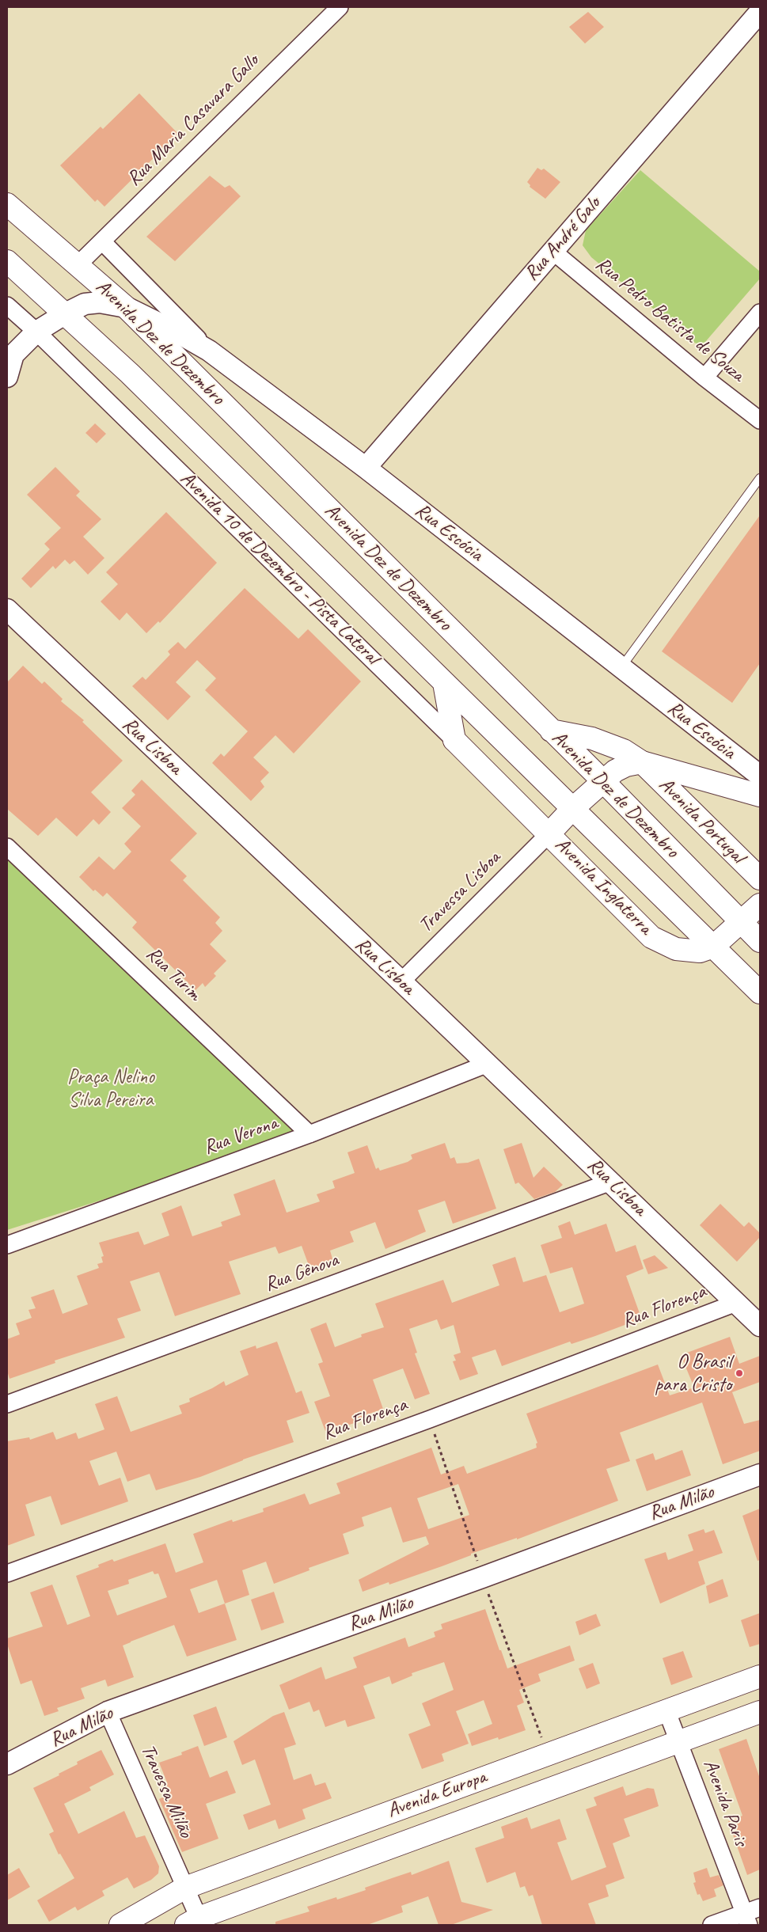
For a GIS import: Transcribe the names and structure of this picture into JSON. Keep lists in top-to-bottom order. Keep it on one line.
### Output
{"streets":{"main road":["Avenida Dez de Dezembro","Avenida 10 de Dezembro - Pista Lateral","Avenida Portugal","Avenida Inglaterra","Avenida Europa"],"street":["Rua Maria Casavara Gallo","Rua André Galo","Rua Pedro Batista de Souza","Rua Escócia","Rua Lisboa","Travessa Lisboa","Rua Turim","Rua Verona","Rua Gênova","Rua Florença","Rua Milão","Travessa Milão","Avenida Paris"]},"crossings":[["Rua Maria Casavara Gallo","Avenida Dez de Dezembro"],["Rua André Galo","Rua Pedro Batista de Souza"],["Rua André Galo","Rua Escócia"],["Avenida Dez de Dezembro","Rua Escócia"],["Avenida Dez de Dezembro","Avenida Inglaterra"],["Rua Escócia","Avenida 10 de Dezembro - Pista Lateral"],["Avenida 10 de Dezembro - Pista Lateral","Avenida Inglaterra"],["Avenida 10 de Dezembro - Pista Lateral","Travessa Lisboa"],["Rua Lisboa","Travessa Lisboa"],["Rua Lisboa","Rua Verona"],["Rua Lisboa","Rua Gênova"],["Rua Lisboa","Rua Florença"],["Avenida Portugal","Avenida Inglaterra"],["Avenida Inglaterra","Travessa Lisboa"],["Rua Turim","Rua Verona"],["Rua Milão","Travessa Milão"],["Travessa Milão","Avenida Europa"],["Avenida Europa","Avenida Paris"]],"parks":["Praça Nelino Silva Pereira"],"places":["O Brasil para Cristo"]}
